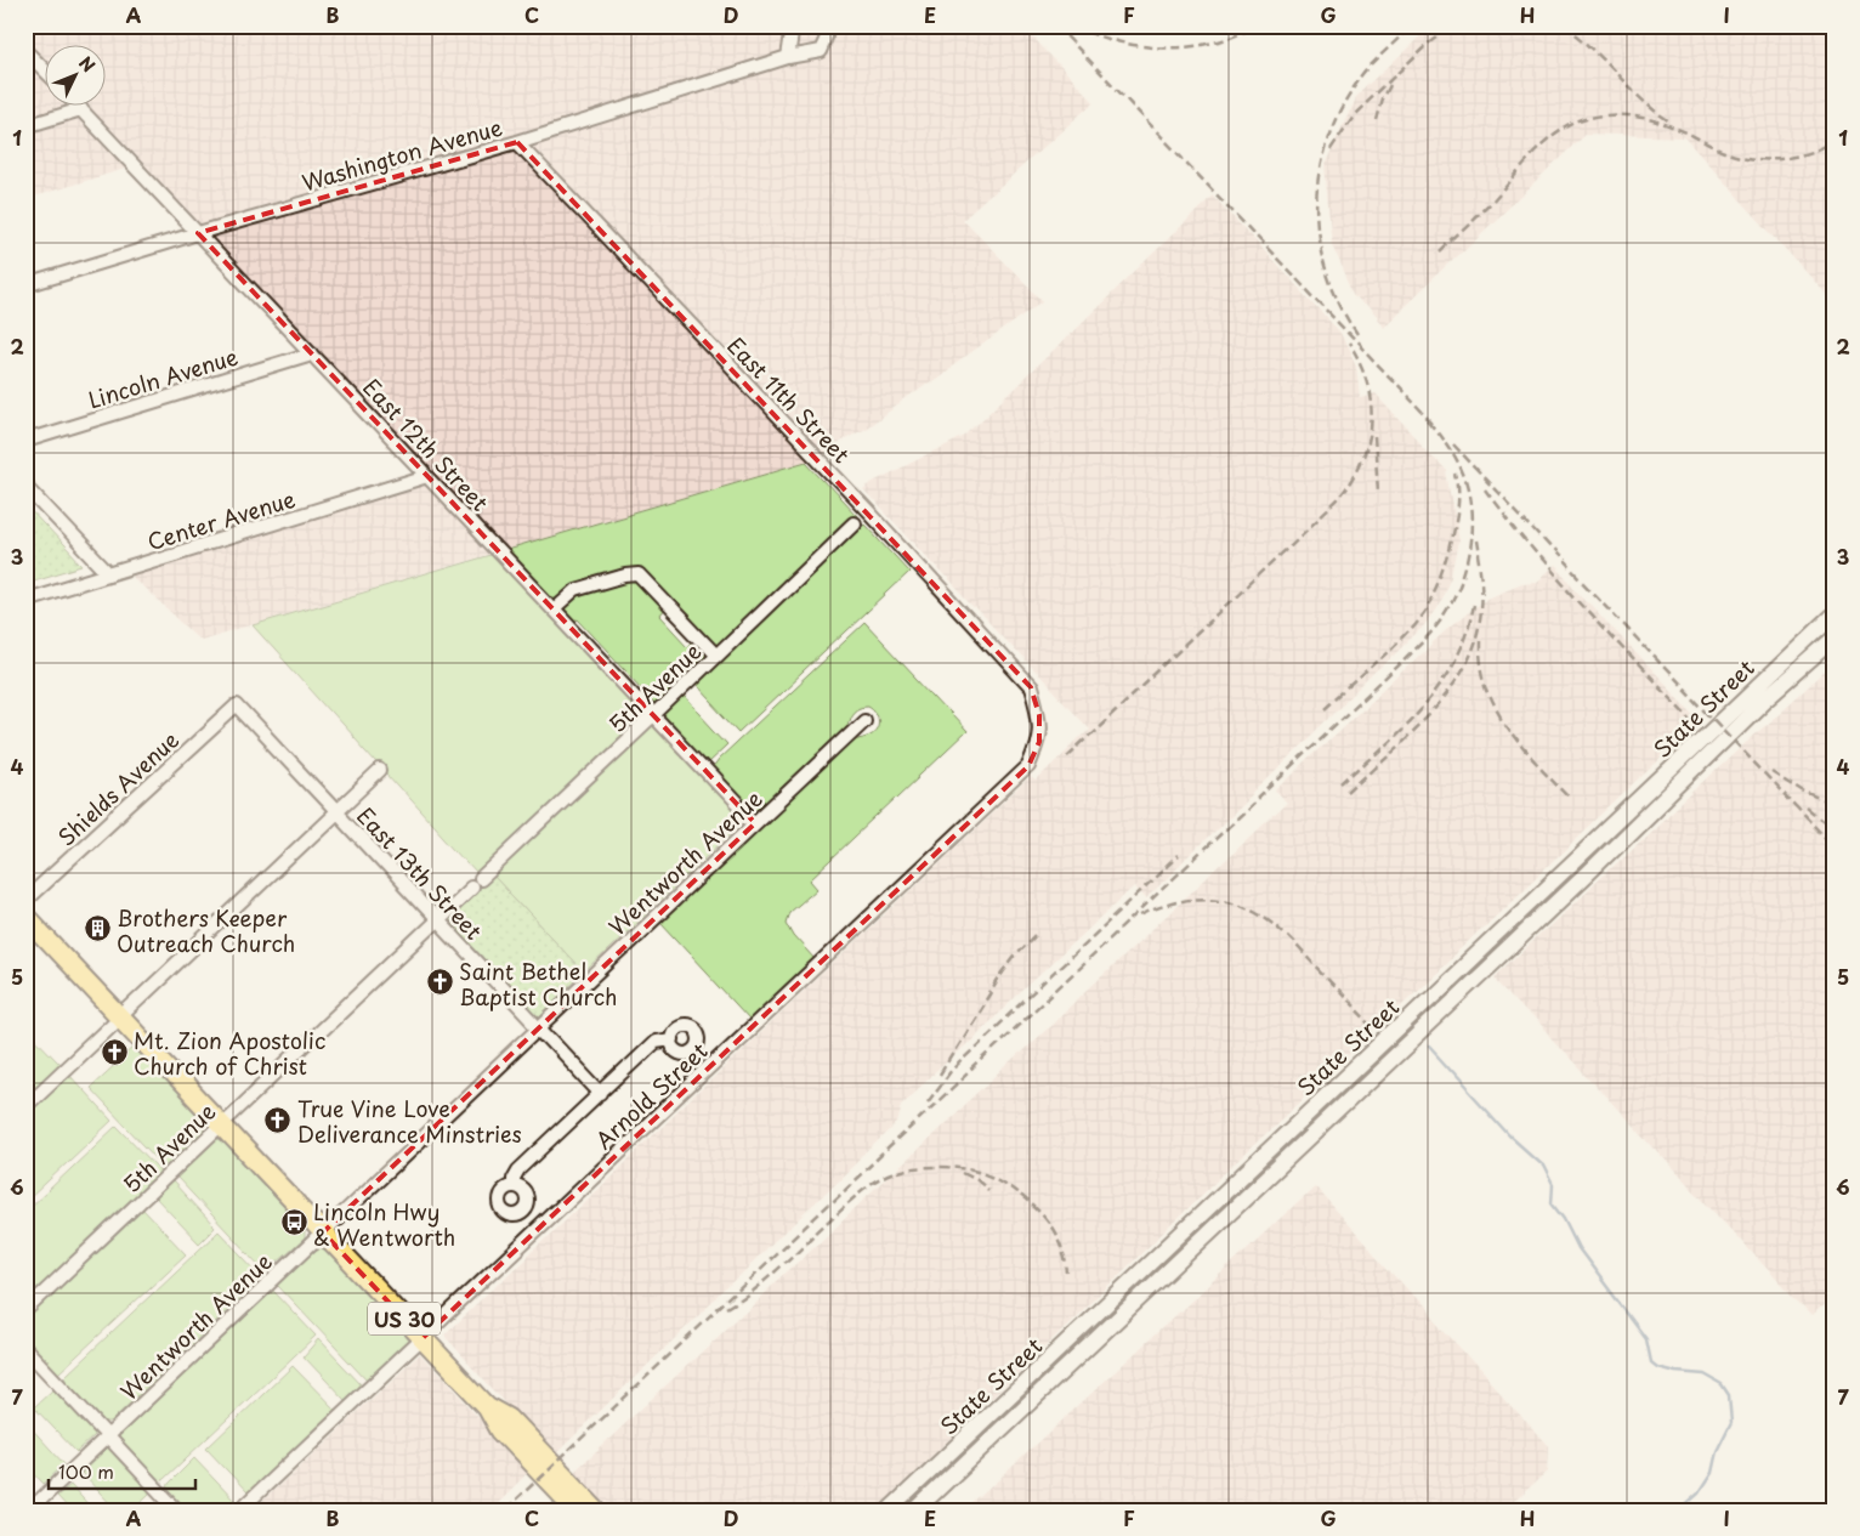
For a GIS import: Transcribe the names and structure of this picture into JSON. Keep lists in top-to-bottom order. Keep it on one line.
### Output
{"streets":{"main road":["US 30"],"street":["Washington Avenue","Lincoln Avenue","East 11th Street","East 12th Street","Center Avenue","5th Avenue","State Street","Shields Avenue","Wentworth Avenue","East 13th Street","Arnold Street"]},"crossings":[["Washington Avenue","East 11th Street"],["Washington Avenue","East 12th Street"],["Lincoln Avenue","East 12th Street"],["East 11th Street","Arnold Street"],["East 12th Street","Center Avenue"],["East 12th Street","5th Avenue"],["East 12th Street","Wentworth Avenue"],["5th Avenue","East 13th Street"],["5th Avenue","US 30"],["Shields Avenue","East 13th Street"],["Wentworth Avenue","East 13th Street"],["Wentworth Avenue","US 30"],["Arnold Street","US 30"]],"places":{"building":["Brothers Keeper Outreach Church"],"church":["Saint Bethel Baptist Church","Mt. Zion Apostolic Church of Christ","True Vine Love Deliverance Minstries"],"bus stop":["Lincoln Hwy & Wentworth"]},"scale_bar":"100 m","north":"top right","grid":{"columns":["A","B","C","D","E","F","G","H","I"],"rows":["1","2","3","4","5","6","7"]}}
